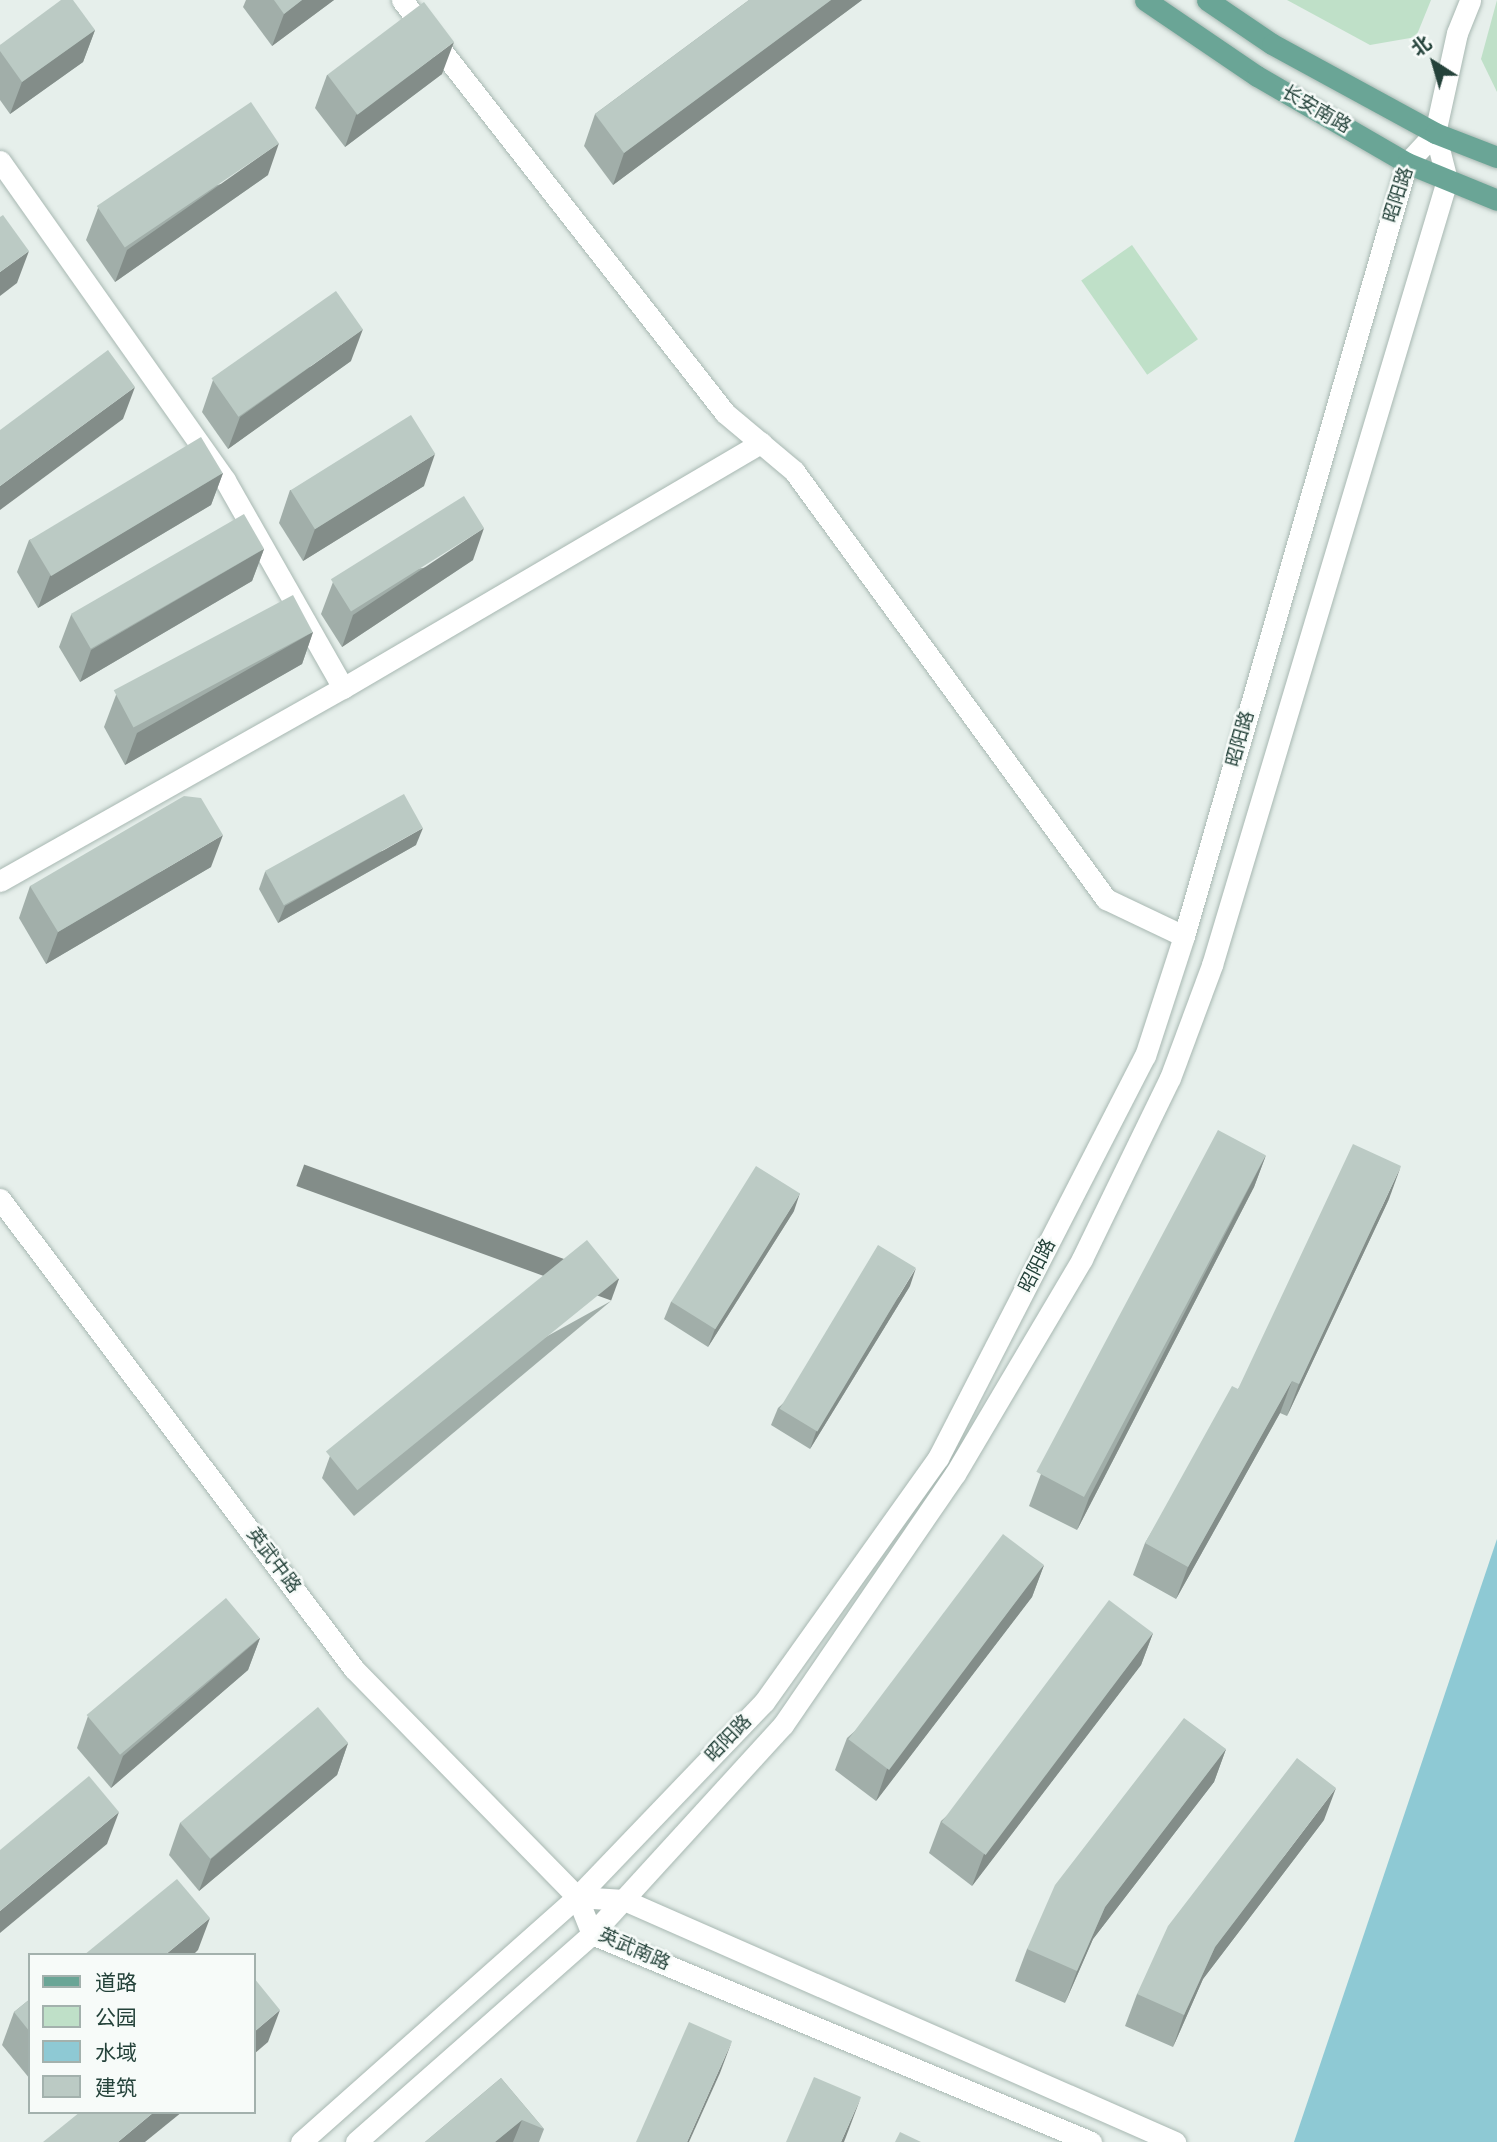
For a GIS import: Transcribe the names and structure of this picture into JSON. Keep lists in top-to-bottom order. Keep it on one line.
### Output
{"streets":{"main road":["长安南路","昭阳路","英武中路","英武南路"]},"crossings":[["长安南路","昭阳路"],["昭阳路","英武中路"],["昭阳路","英武南路"],["英武中路","英武南路"]],"legend":["道路","公园","水域","建筑"],"north":"top left"}
